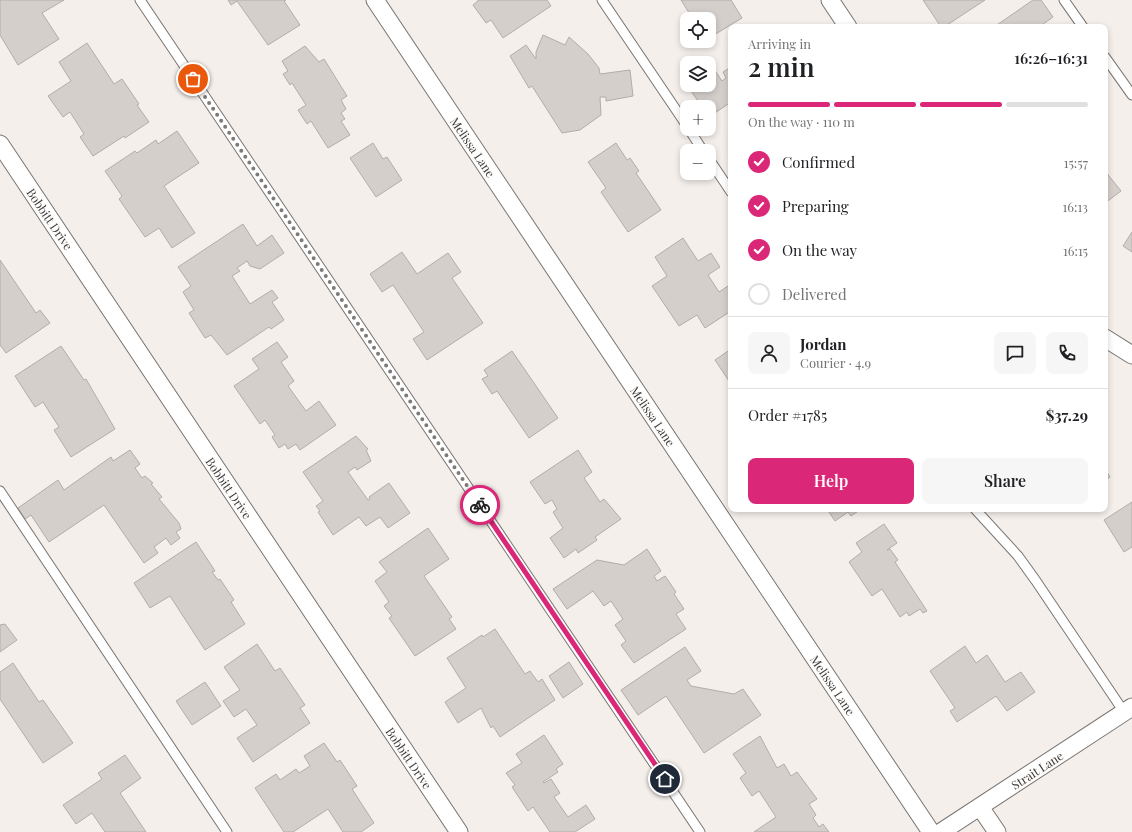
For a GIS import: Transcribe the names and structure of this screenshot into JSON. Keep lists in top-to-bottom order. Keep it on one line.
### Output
{"streets":{"street":["Melissa Lane","Bobbitt Drive","Strait Lane"]},"page":{"map_buttons":["+","−"],"heading":["2 min","Arriving in","16:26–16:31"],"panel":["Jordan","Courier · 4.9","Order #1785","$37.29"],"bar":"On the way · 110 m","list":[["Confirmed","15:57"],["Preparing","16:13"],["On the way","16:15"],"Delivered"],"buttons":["Help","Share"]}}
